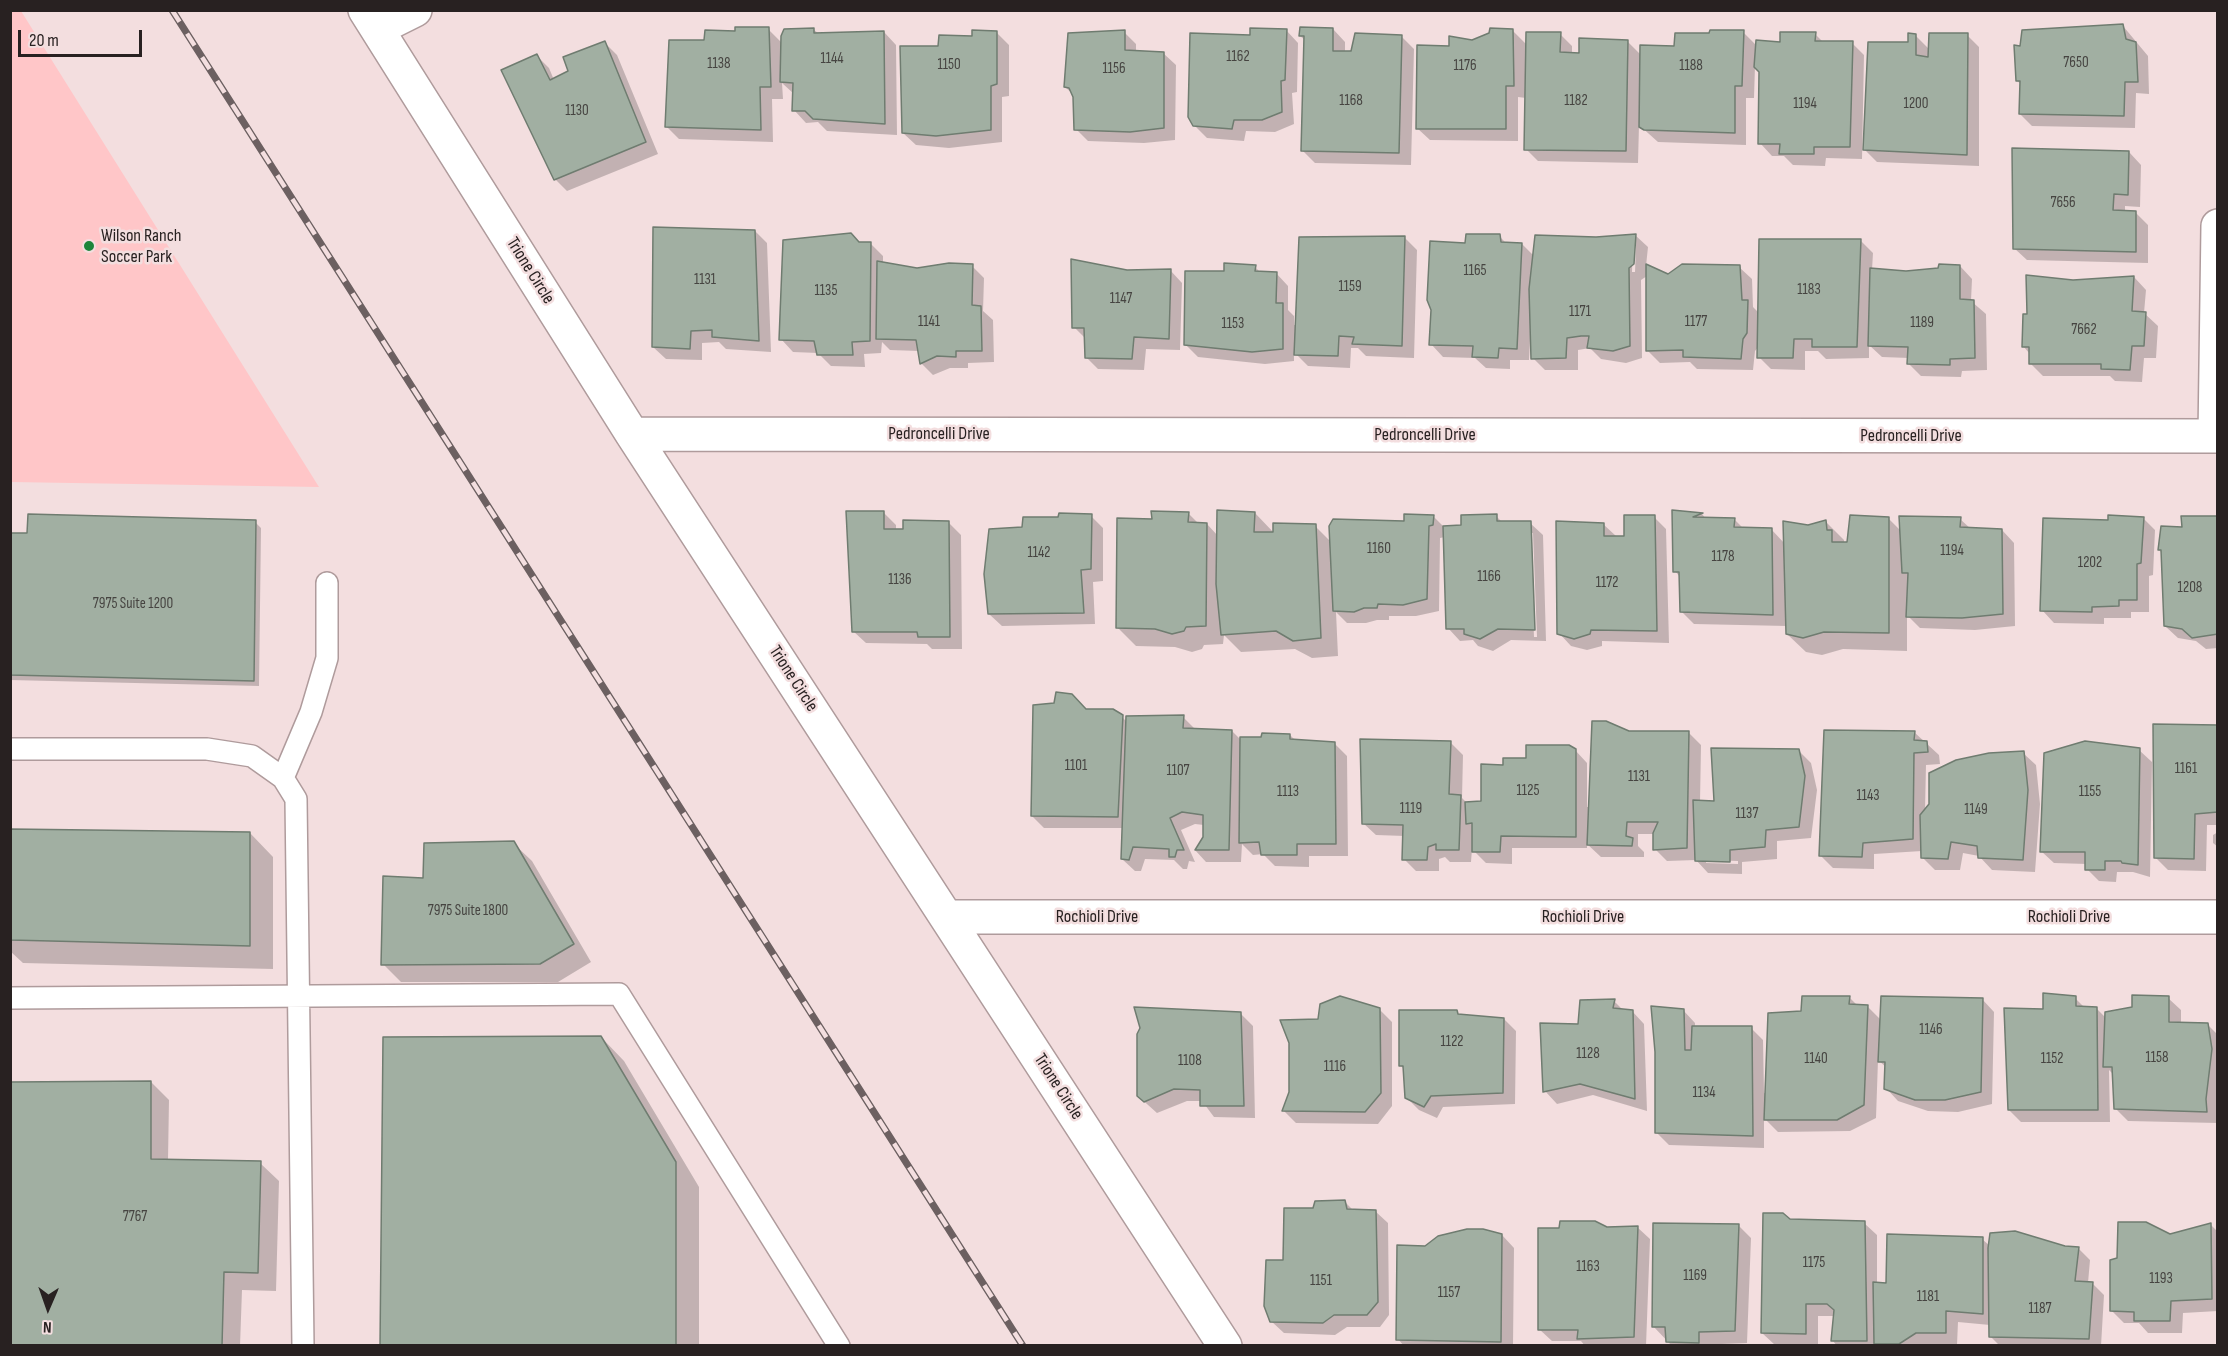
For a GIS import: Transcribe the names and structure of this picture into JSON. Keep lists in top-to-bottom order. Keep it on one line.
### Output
{"streets":{"street":["Trione Circle","Pedroncelli Drive","Rochioli Drive"]},"crossings":[["Trione Circle","Pedroncelli Drive"],["Trione Circle","Rochioli Drive"]],"places":["Wilson Ranch Soccer Park"],"house_numbers":["1162","1144","7650","1138","1150","1176","1188","1156","1168","1182","1194","1200","1130","7656","1165","1131","1159","1183","1135","1147","1171","1141","1177","1189","1153","7662","1160","1194","1142","1178","1202","1166","1136","1172","1208","7975 Suite 1200","1101","1161","1107","1131","1125","1113","1155","1143","1119","1149","1137","7975 Suite 1800","1146","1122","1128","1158","1140","1152","1108","1116","1134","7767","1175","1163","1169","1193","1151","1157","1181","1187"],"scale_bar":"20 m","north":"bottom"}
